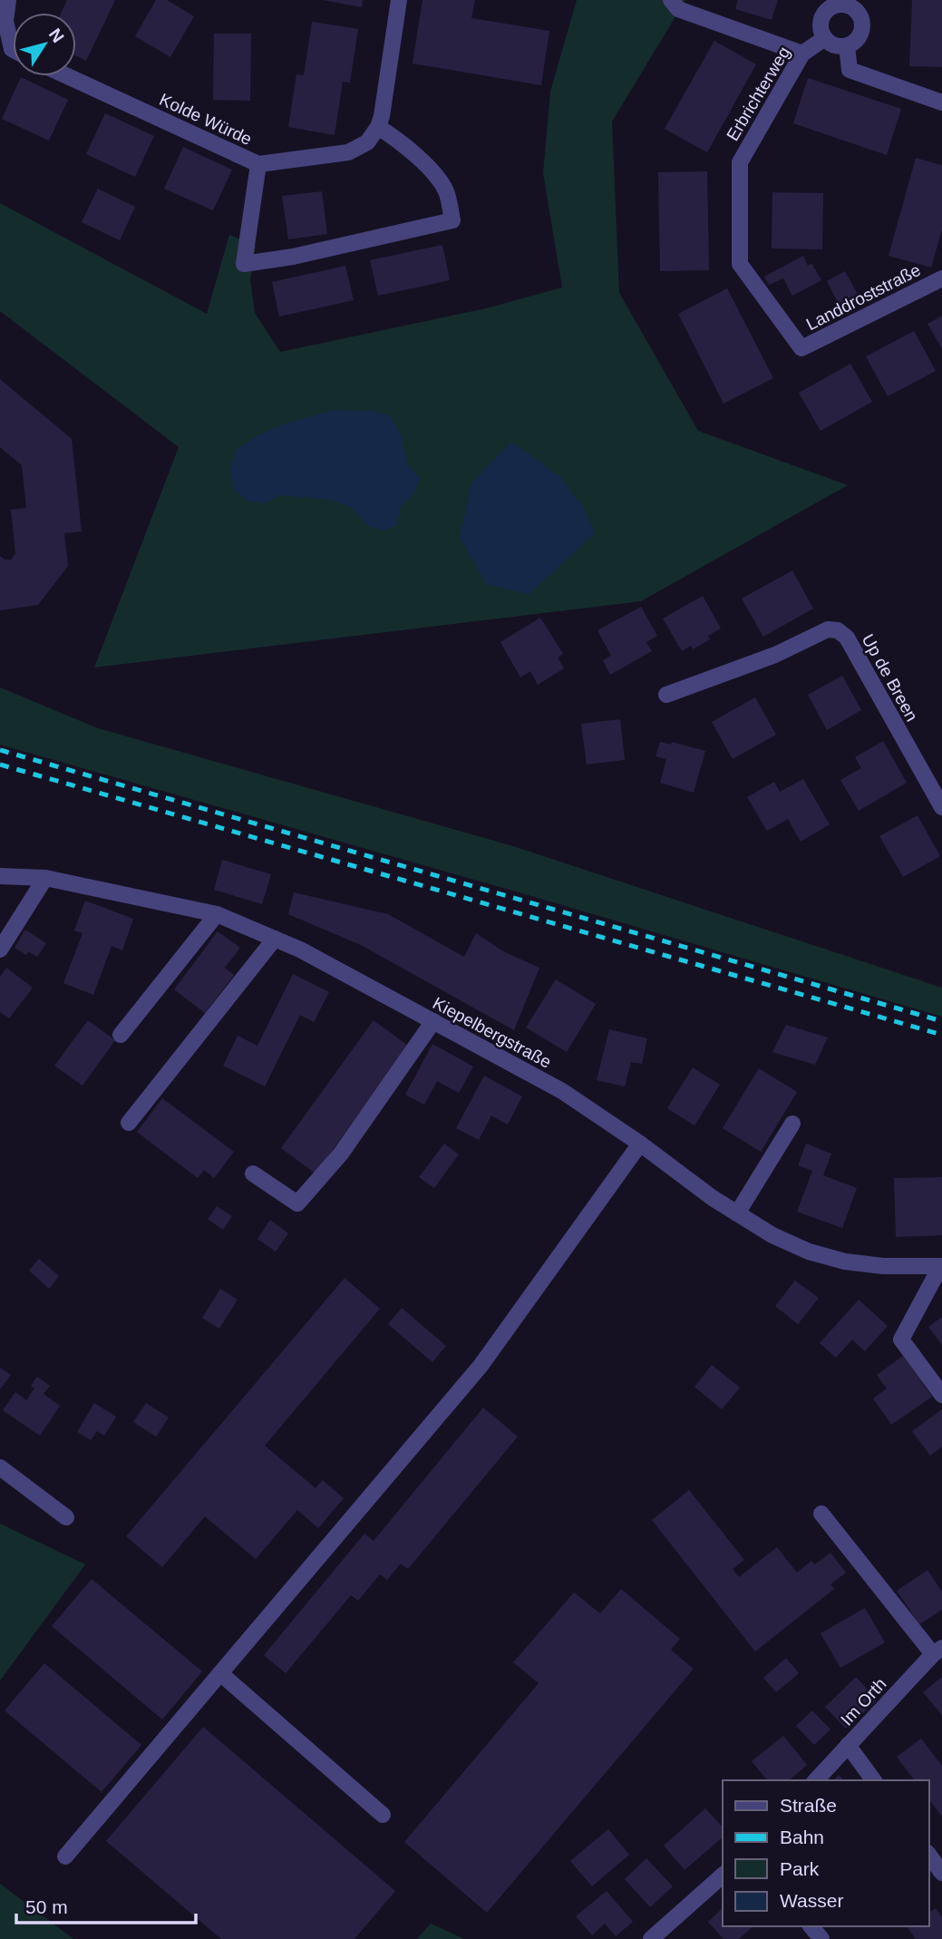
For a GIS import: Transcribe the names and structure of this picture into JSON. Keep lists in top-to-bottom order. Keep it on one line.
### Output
{"streets":{"street":["Erbrichterweg","Kolde Würde","Landdroststraße","Up de Breen","Kiepelbergstraße","Im Orth"]},"crossings":[["Erbrichterweg","Landdroststraße"]],"legend":["Straße","Bahn","Park","Wasser"],"scale_bar":"50 m","north":"top right"}
